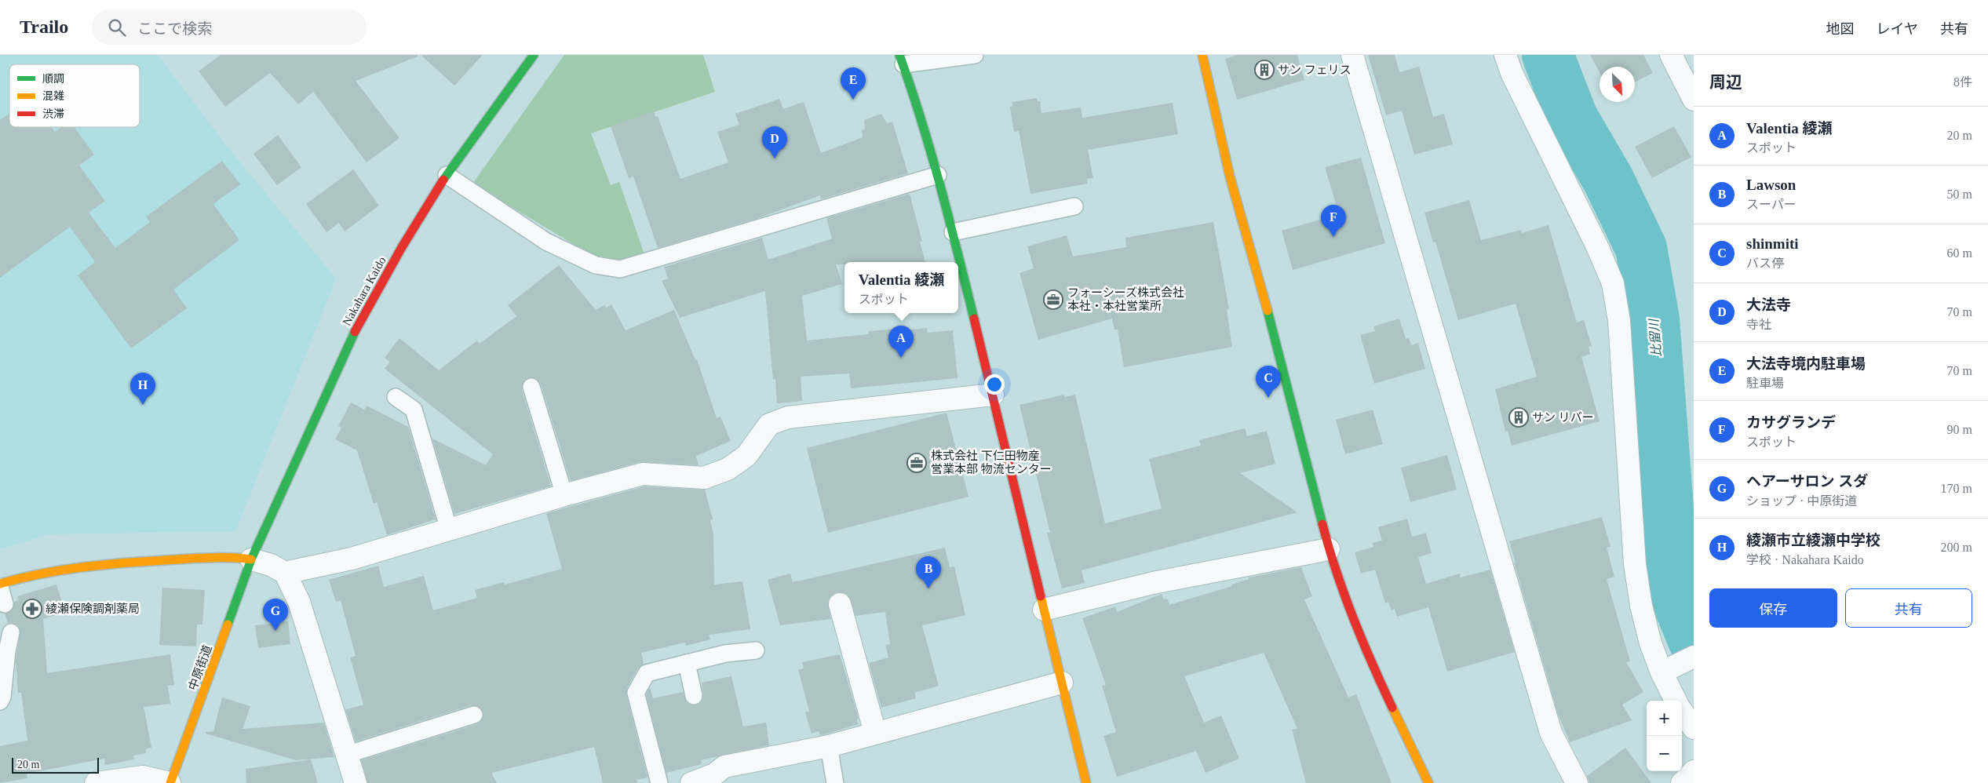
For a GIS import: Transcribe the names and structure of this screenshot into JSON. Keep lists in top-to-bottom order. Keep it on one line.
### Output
{"streets":{"street":["Nakahara Kaido","中原街道"]},"crossings":[["Nakahara Kaido","中原街道"]],"water":["比留川"],"places":{"building":["サン フェリス","サン リバー"],"office":["フォーシーズ株式会社 本社・本社営業所","株式会社 下仁田物産 営業本部 物流センター"],"pharmacy":["綾瀬保険調剤薬局"]},"legend":["順調","混雑","渋滞"],"scale_bar":"20 m","north":"bottom right","page":{"header":"Trailo","search":"ここで検索","nav":["地図","レイヤ","共有"],"heading":["周辺","8件"],"pins":["E","D","F","A","C","H","B","G"],"list":[{"mark":"A","name":"Valentia 綾瀬","note":"スポット","value":"20 m"},{"mark":"B","name":"Lawson","note":"スーパー","value":"50 m"},{"mark":"C","name":"shinmiti","note":"バス停","value":"60 m"},{"mark":"D","name":"大法寺","note":"寺社","value":"70 m"},{"mark":"E","name":"大法寺境内駐車場","note":"駐車場","value":"70 m"},{"mark":"F","name":"カサグランデ","note":"スポット","value":"90 m"},{"mark":"G","name":"ヘアーサロン スダ","note":"ショップ · 中原街道","value":"170 m"},{"mark":"H","name":"綾瀬市立綾瀬中学校","note":"学校 · Nakahara Kaido","value":"200 m"}],"popup":["Valentia 綾瀬","スポット"],"buttons":["保存","共有"],"map_buttons":["+","−"],"scale":"20 m"}}
